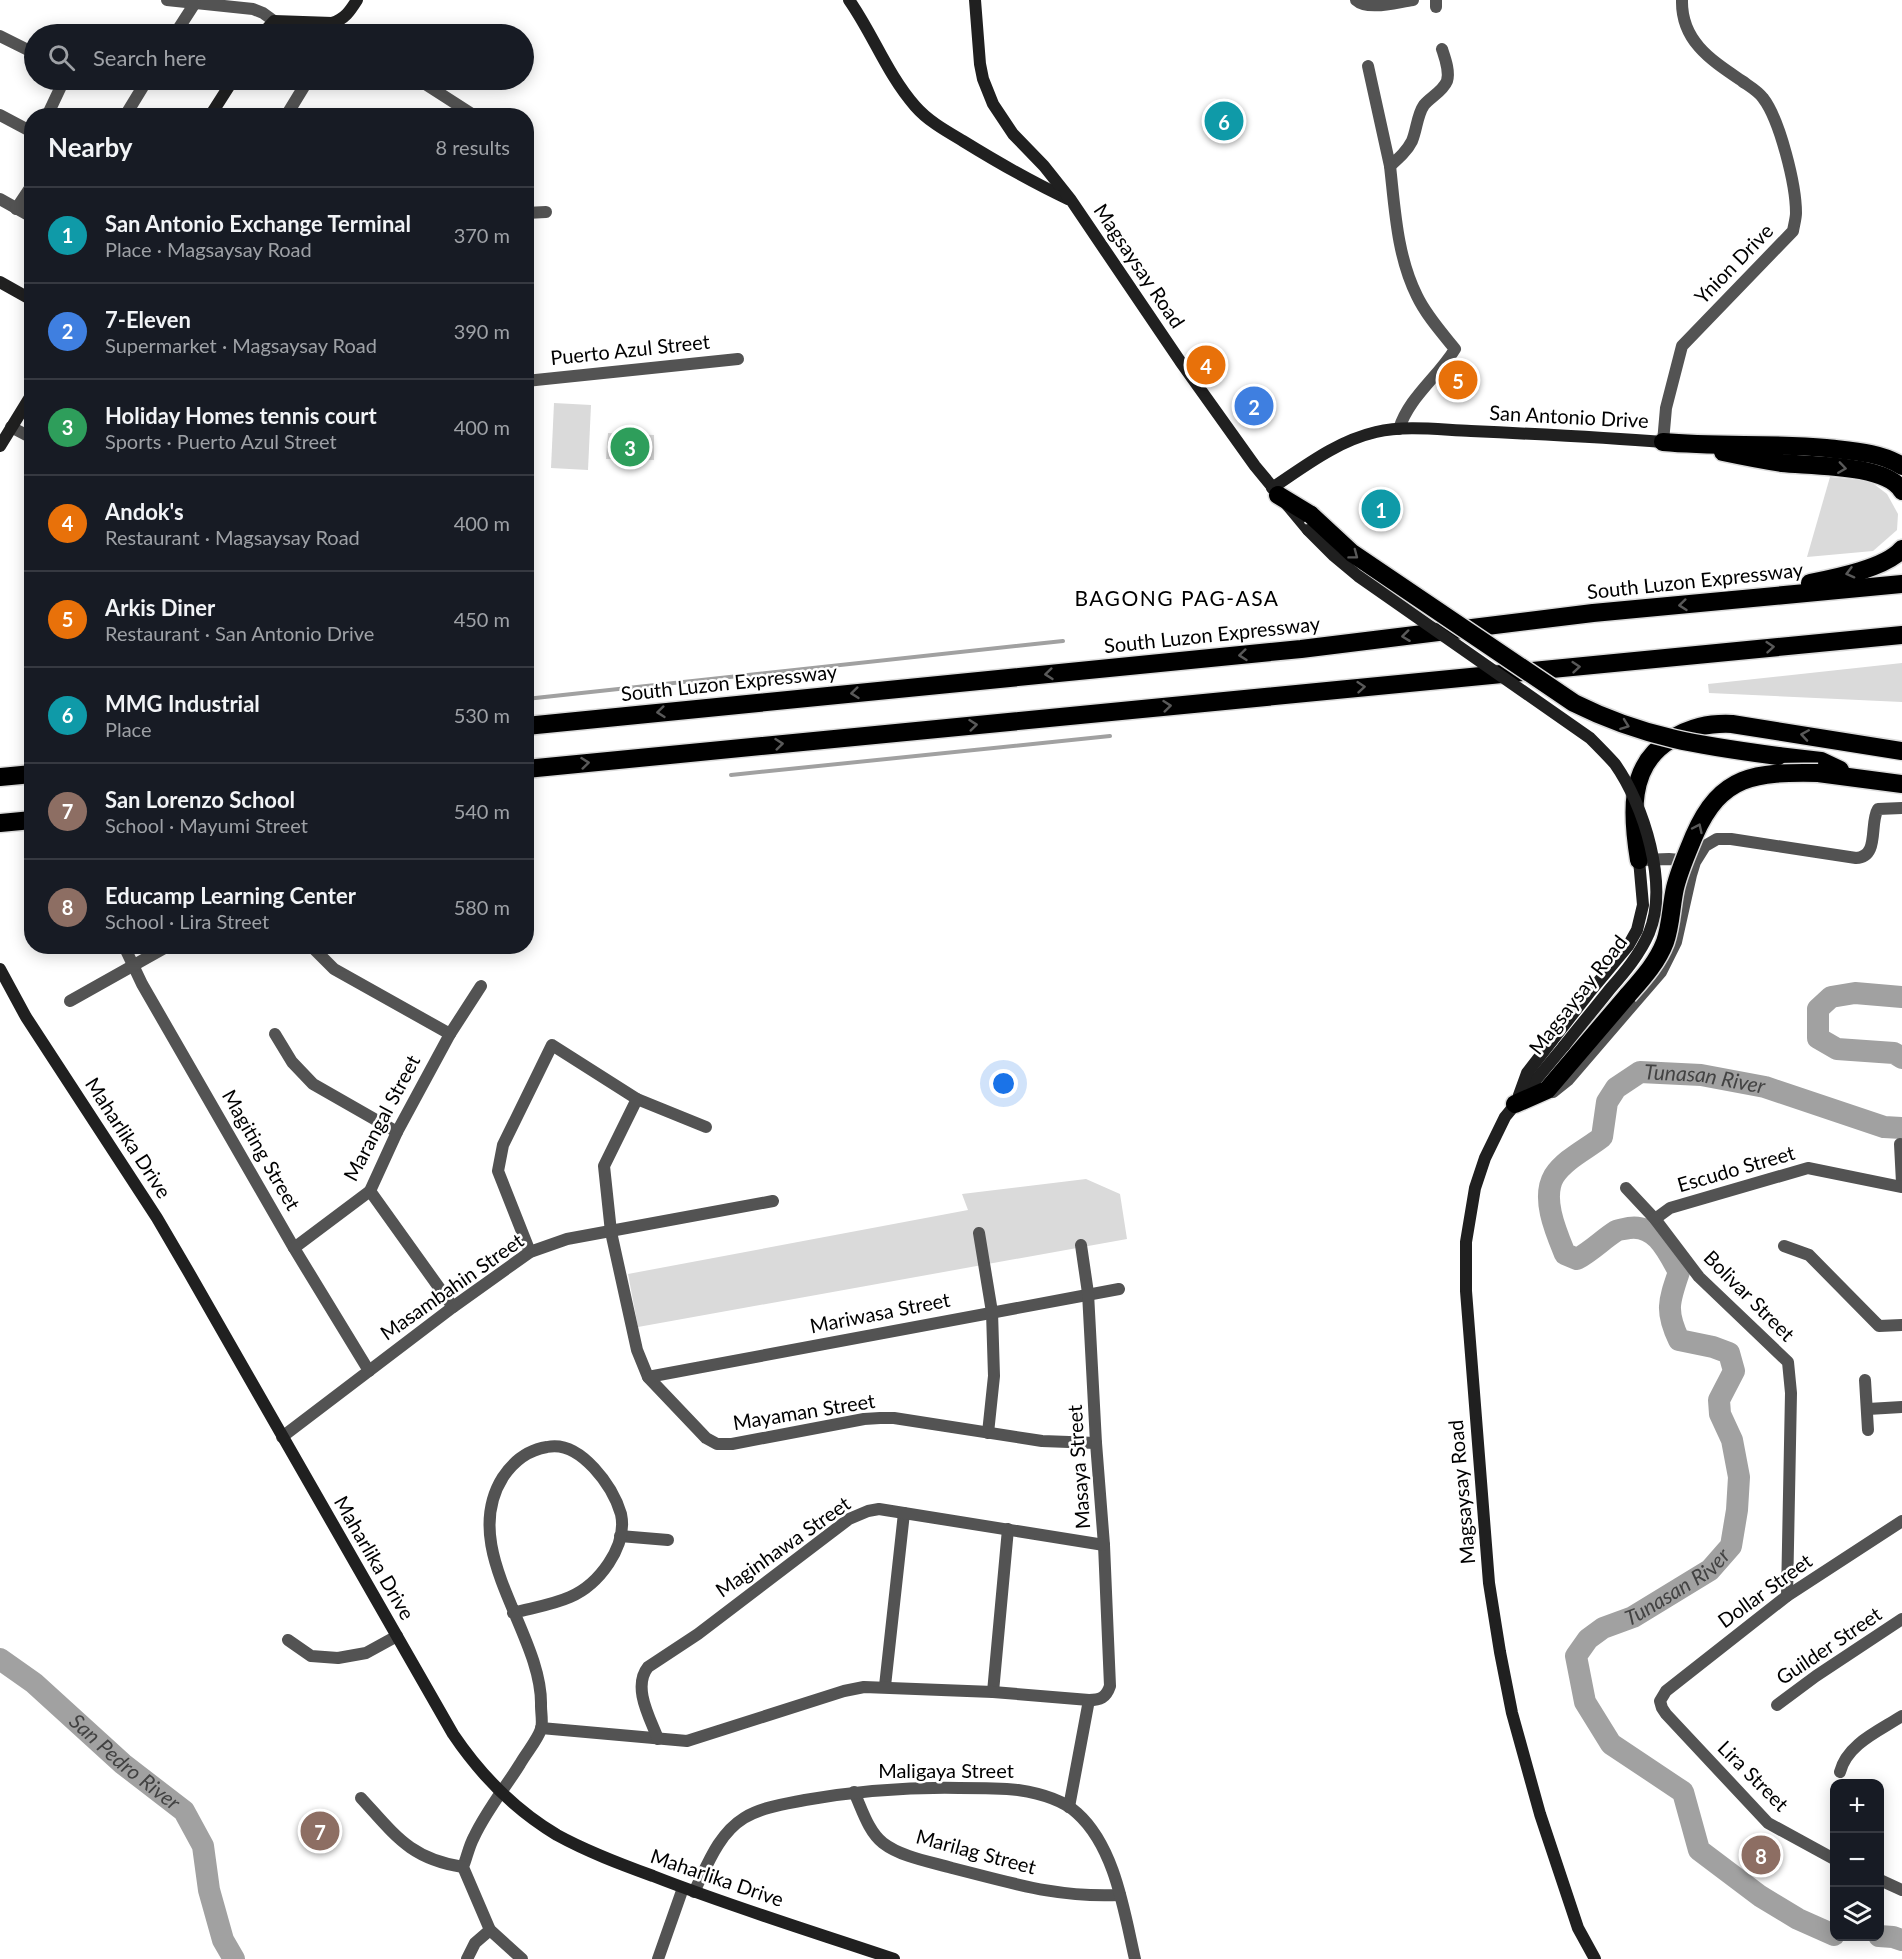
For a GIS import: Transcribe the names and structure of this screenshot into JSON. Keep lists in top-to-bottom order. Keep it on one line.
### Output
{"streets":{"highway":["South Luzon Expressway"],"main road":["Magsaysay Road","San Antonio Drive","Maharlika Drive"],"street":["Ynion Drive","Puerto Azul Street","Marangal Street","Magiting Street","Escudo Street","Masambahin Street","Bolivar Street","Mariwasa Street","Mayaman Street","Masaya Street","Maginhawa Street","Dollar Street","Guilder Street","Maligaya Street","Lira Street","Marilag Street"]},"crossings":[["Ynion Drive","San Antonio Drive"],["Magsaysay Road","San Antonio Drive"],["Marangal Street","Magiting Street"],["Maharlika Drive","Masambahin Street"],["Maharlika Drive","Maligaya Street"],["Magiting Street","Masambahin Street"],["Escudo Street","Bolivar Street"],["Masambahin Street","Mayaman Street"],["Bolivar Street","Dollar Street"],["Mariwasa Street","Mayaman Street"],["Mariwasa Street","Masaya Street"],["Mayaman Street","Masaya Street"],["Masaya Street","Maginhawa Street"],["Dollar Street","Lira Street"],["Maligaya Street","Marilag Street"]],"districts":["BAGONG PAG-ASA"],"water":["Tunasan River","San Pedro River"],"page":{"search":"Search here","pins":["6","4","5","2","3","1","7","8"],"heading":["Nearby","8 results"],"list":[{"mark":"1","name":"San Antonio Exchange Terminal","note":"Place · Magsaysay Road","value":"370 m"},{"mark":"2","name":"7-Eleven","note":"Supermarket · Magsaysay Road","value":"390 m"},{"mark":"3","name":"Holiday Homes tennis court","note":"Sports · Puerto Azul Street","value":"400 m"},{"mark":"4","name":"Andok's","note":"Restaurant · Magsaysay Road","value":"400 m"},{"mark":"5","name":"Arkis Diner","note":"Restaurant · San Antonio Drive","value":"450 m"},{"mark":"6","name":"MMG Industrial","note":"Place","value":"530 m"},{"mark":"7","name":"San Lorenzo School","note":"School · Mayumi Street","value":"540 m"},{"mark":"8","name":"Educamp Learning Center","note":"School · Lira Street","value":"580 m"}],"map_buttons":["+","−"]}}
